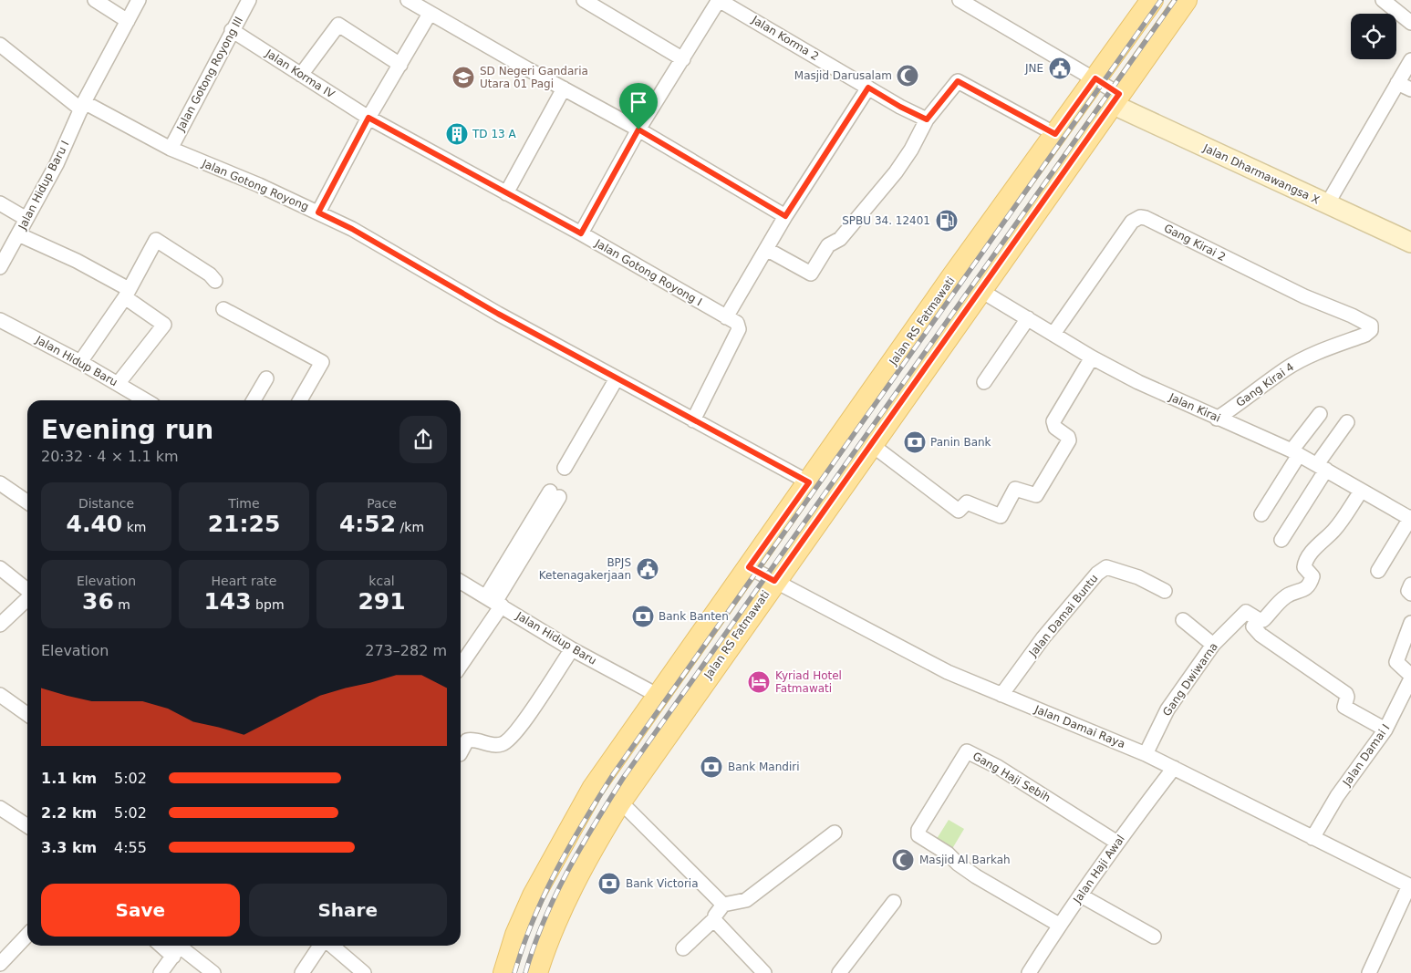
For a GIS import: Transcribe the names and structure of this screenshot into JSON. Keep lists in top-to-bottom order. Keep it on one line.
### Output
{"streets":{"main road":["Jalan RS Fatmawati"],"street":["Jalan Korma 2","Jalan Gotong Royong III","Jalan Korma IV","Jalan Dharmawangsa X","Jalan Hidup Baru I","Jalan Gotong Royong","Gang Kirai 2","Jalan Gotong Royong I","Jalan Hidup Baru","Gang Kirai 4","Jalan Kirai","Jalan Damai Buntu","Gang Dwiwarna","Jalan Damai Raya","Jalan Damai I","Gang Haji Sebih","Jalan Haji Awal"]},"crossings":[["Jalan Gotong Royong III","Jalan Korma IV"],["Jalan Gotong Royong III","Jalan Gotong Royong"],["Jalan Korma IV","Jalan Gotong Royong I"],["Jalan Dharmawangsa X","Jalan RS Fatmawati"],["Jalan Hidup Baru I","Jalan Gotong Royong"],["Jalan Gotong Royong","Jalan Gotong Royong I"],["Jalan Gotong Royong","Jalan RS Fatmawati"],["Gang Kirai 2","Gang Kirai 4"],["Gang Kirai 2","Jalan Kirai"],["Jalan RS Fatmawati","Jalan Hidup Baru"],["Jalan RS Fatmawati","Jalan Kirai"],["Jalan RS Fatmawati","Jalan Damai Raya"],["Gang Kirai 4","Jalan Kirai"],["Jalan Kirai","Gang Dwiwarna"],["Jalan Damai Buntu","Jalan Damai Raya"],["Gang Dwiwarna","Jalan Damai Raya"],["Jalan Damai Raya","Jalan Damai I"],["Jalan Damai Raya","Jalan Haji Awal"],["Gang Haji Sebih","Jalan Haji Awal"]],"places":{"public building":["JNE","BPJS Ketenagakerjaan"],"mosque":["Masjid Darusalam","Masjid Al Barkah"],"school or university":["SD Negeri Gandaria Utara 01 Pagi"],"building":["TD 13 A"],"fuel station":["SPBU 34. 12401"],"bank":["Panin Bank","Bank Banten","Bank Mandiri","Bank Victoria"],"hotel":["Kyriad Hotel Fatmawati"]},"page":{"heading":["Evening run","20:32 · 4 × 1.1 km"],"stats":[["Distance","4.40 km"],["Time","21:25"],["Pace","4:52 /km"],["Elevation","36 m"],["Heart rate","143 bpm"],["kcal","291"]],"chart":["Elevation","273–282 m"],"list":[{"name":"1.1 km","note":"5:02"},{"name":"2.2 km","note":"5:02"},{"name":"3.3 km","note":"4:55"}],"buttons":["Save","Share"]}}
